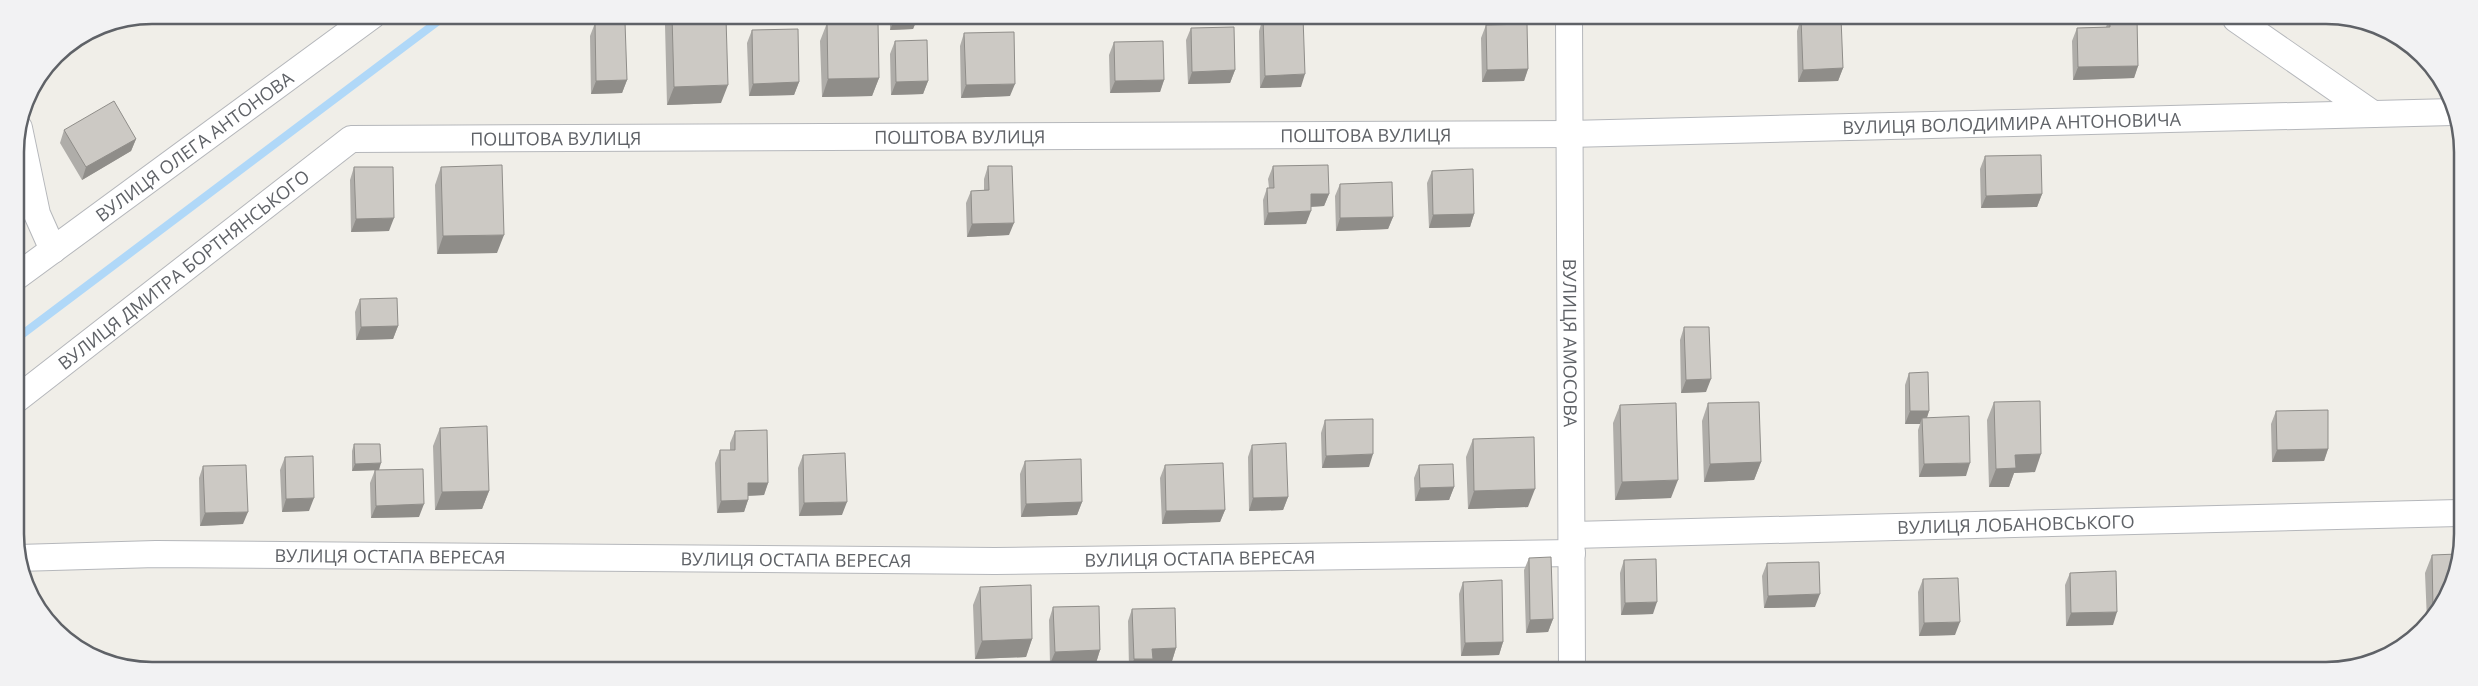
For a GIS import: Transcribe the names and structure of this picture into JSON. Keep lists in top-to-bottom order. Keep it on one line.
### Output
{"streets":{"street":["ВУЛИЦЯ ВОЛОДИМИРА АНТОНОВИЧА","ПОШТОВА ВУЛИЦЯ","ВУЛИЦЯ ОЛЕГА АНТОНОВА","ВУЛИЦЯ ДМИТРА БОРТНЯНСЬКОГО","ВУЛИЦЯ АМОСОВА","ВУЛИЦЯ ЛОБАНОВСЬКОГО","ВУЛИЦЯ ОСТАПА ВЕРЕСАЯ"]},"crossings":[["ВУЛИЦЯ ВОЛОДИМИРА АНТОНОВИЧА","ПОШТОВА ВУЛИЦЯ"],["ВУЛИЦЯ ВОЛОДИМИРА АНТОНОВИЧА","ВУЛИЦЯ АМОСОВА"],["ПОШТОВА ВУЛИЦЯ","ВУЛИЦЯ ДМИТРА БОРТНЯНСЬКОГО"],["ПОШТОВА ВУЛИЦЯ","ВУЛИЦЯ АМОСОВА"],["ВУЛИЦЯ АМОСОВА","ВУЛИЦЯ ЛОБАНОВСЬКОГО"],["ВУЛИЦЯ АМОСОВА","ВУЛИЦЯ ОСТАПА ВЕРЕСАЯ"],["ВУЛИЦЯ ЛОБАНОВСЬКОГО","ВУЛИЦЯ ОСТАПА ВЕРЕСАЯ"]]}
